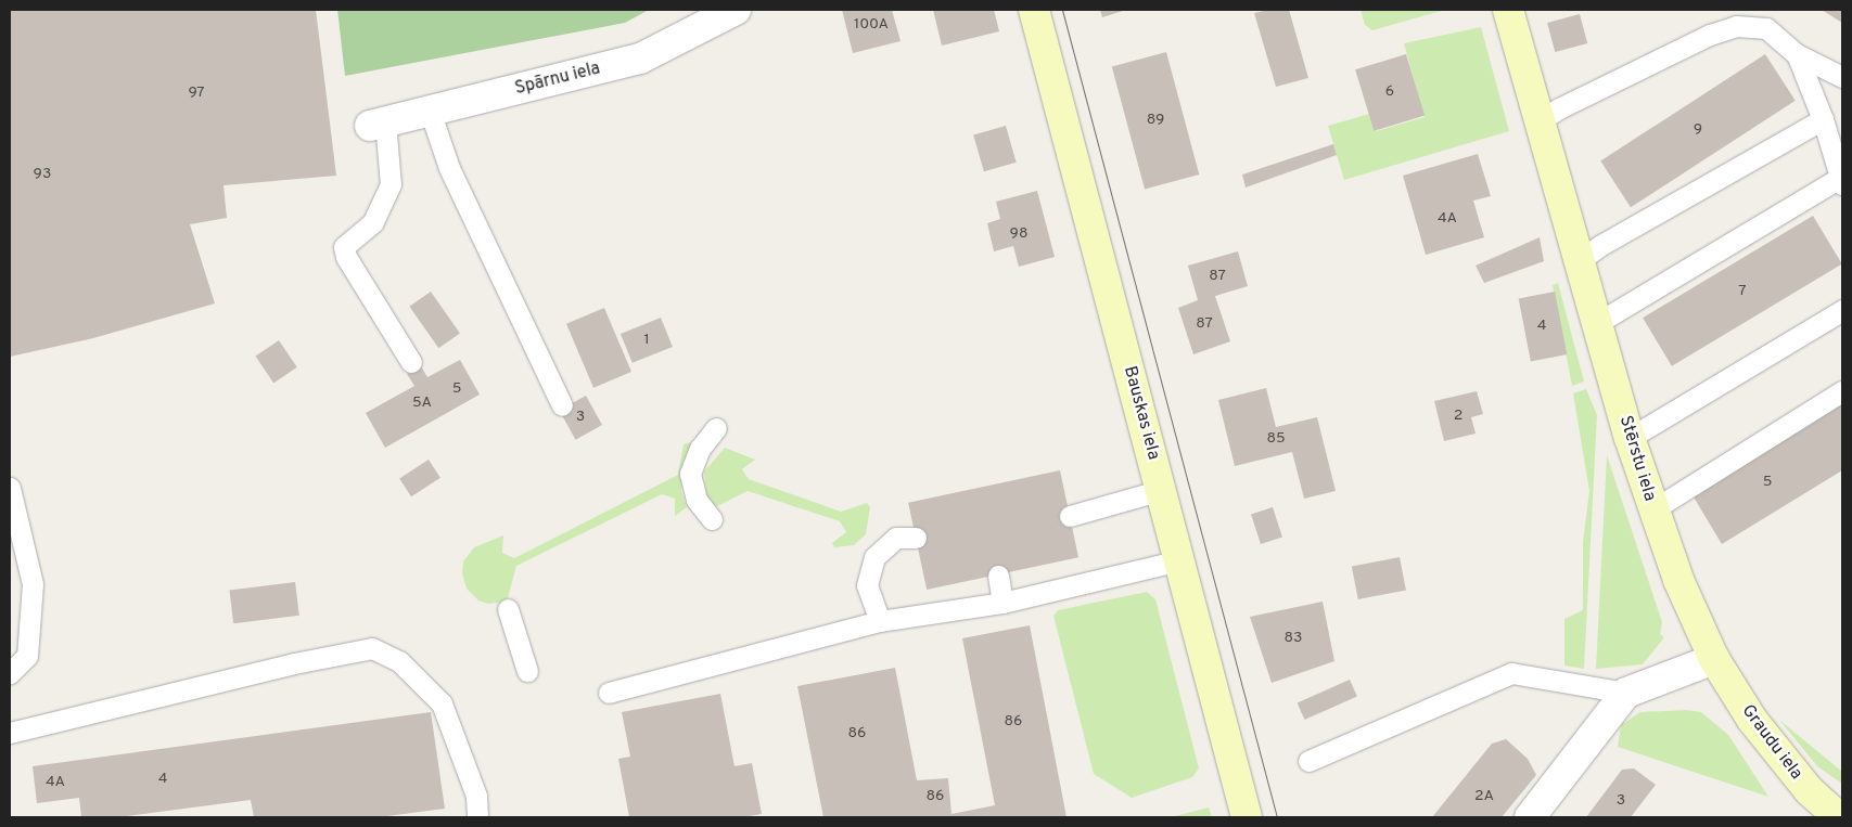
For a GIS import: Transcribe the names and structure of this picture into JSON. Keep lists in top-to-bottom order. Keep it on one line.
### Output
{"streets":{"main road":["Bauskas iela","Stērstu iela","Graudu iela"],"street":["Spārnu iela"]},"crossings":[["Stērstu iela","Graudu iela"]],"house_numbers":["100A","6","97","89","9","93","4A","98","87","7","87","4","1","5","5A","2","3","85","5","83","86","86","4","4A","86","2A","3"]}
